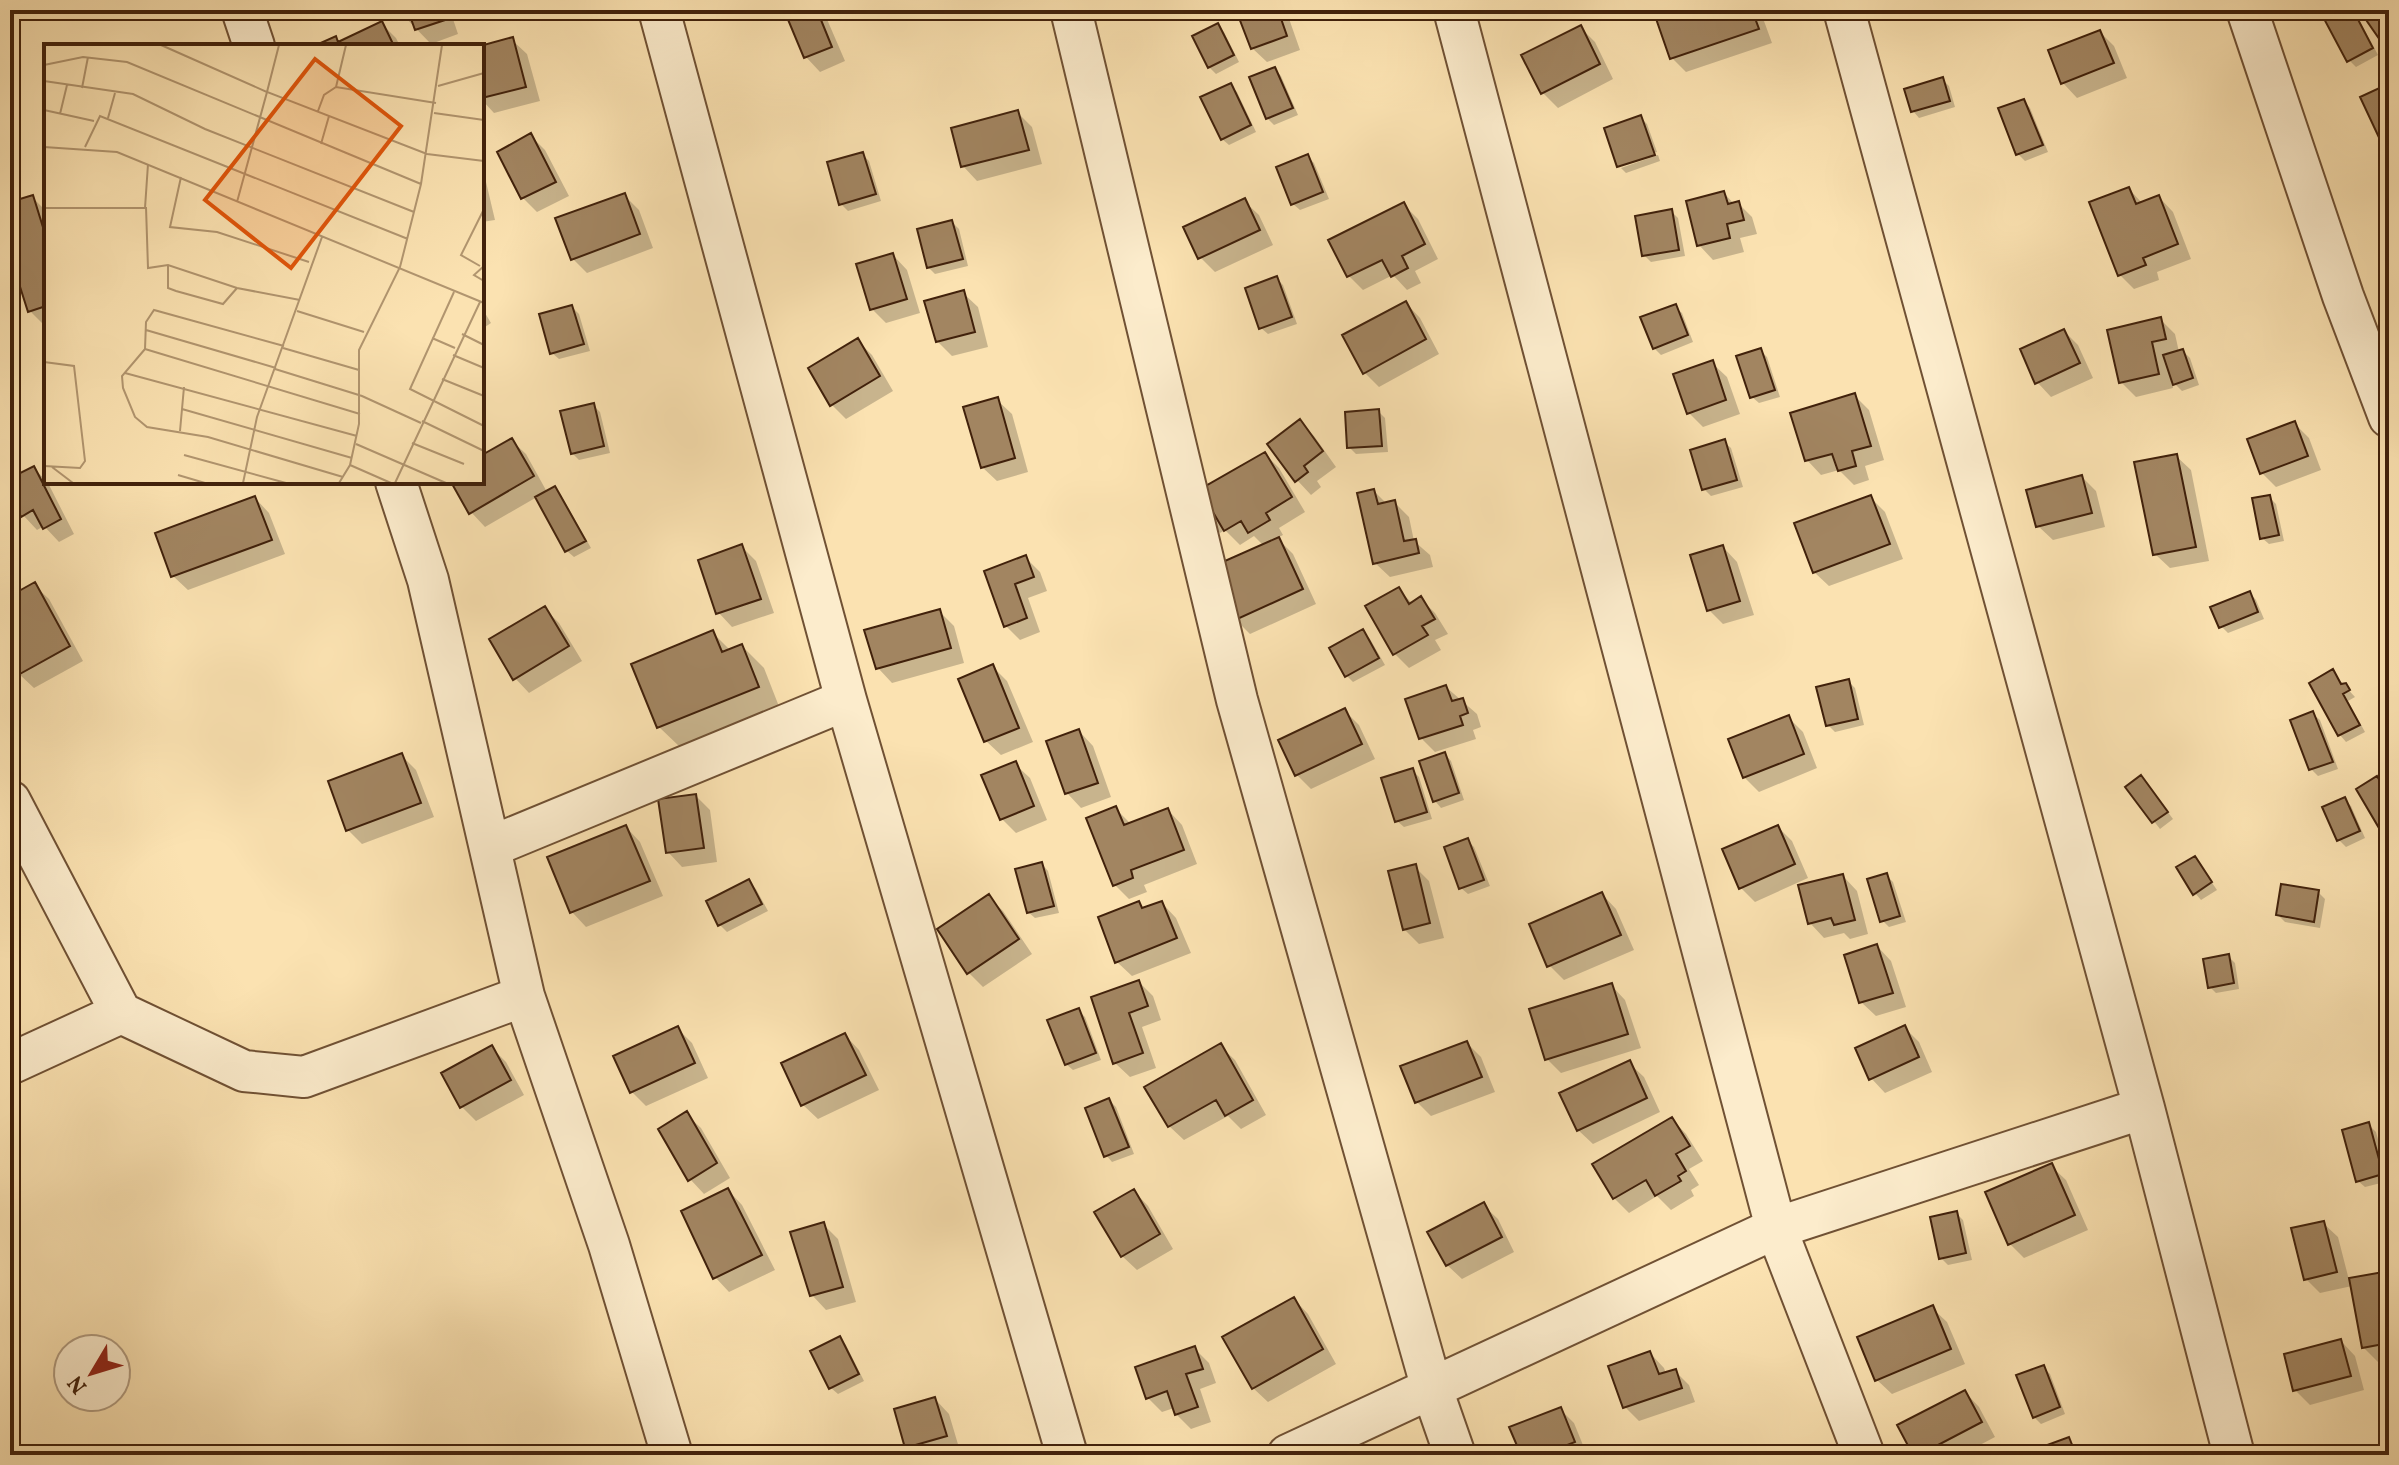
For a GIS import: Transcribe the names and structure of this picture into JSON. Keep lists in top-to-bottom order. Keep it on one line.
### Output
{"north":"bottom left"}
